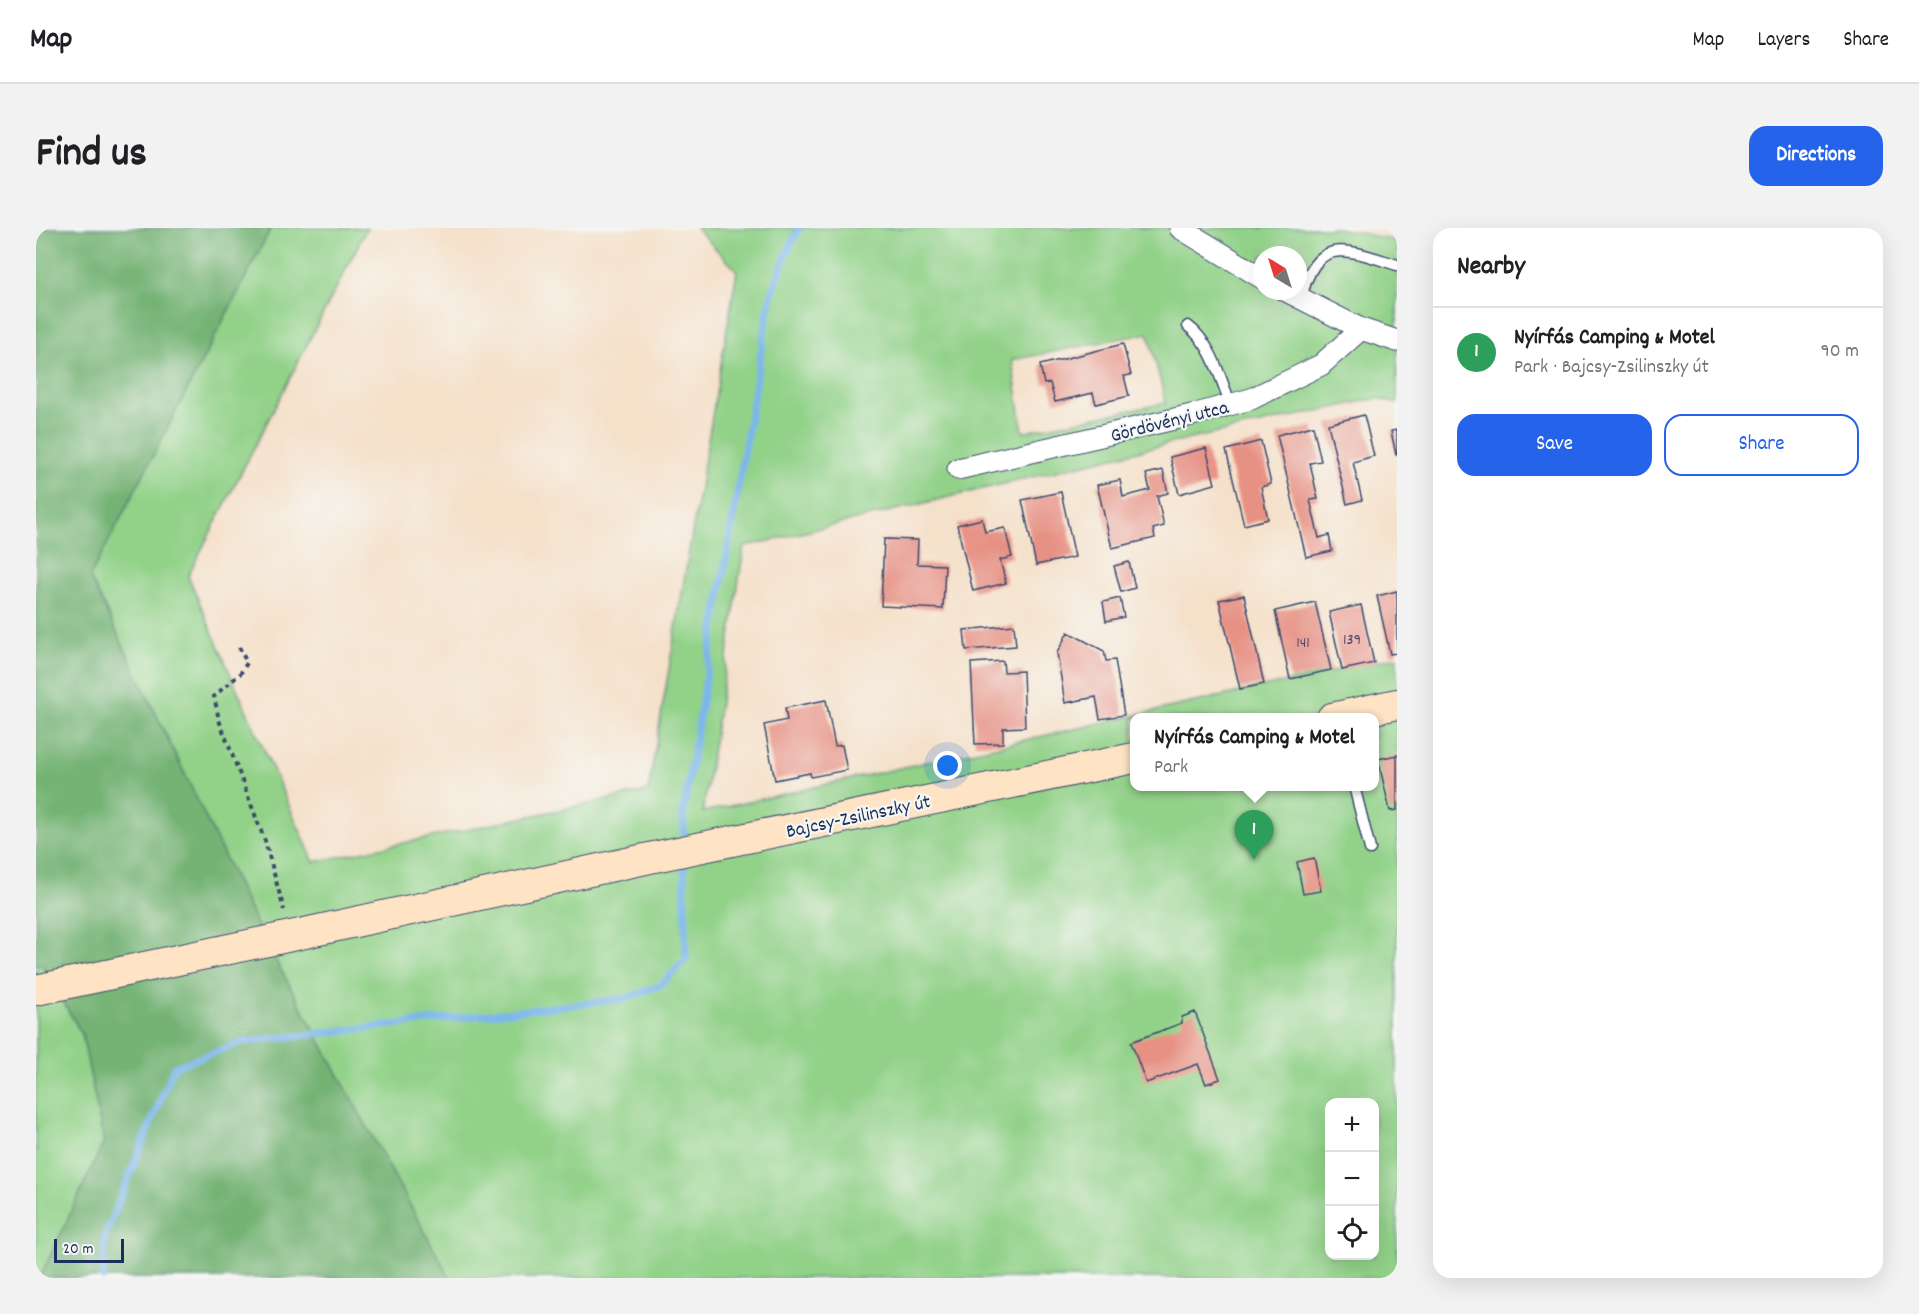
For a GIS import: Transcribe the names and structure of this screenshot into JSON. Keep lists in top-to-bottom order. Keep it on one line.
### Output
{"streets":{"main road":["Bajcsy-Zsilinszky út"],"street":["Gördövényi utca"]},"house_numbers":["139","141"],"scale_bar":"20 m","north":"top left","page":{"header":"Map","nav":["Map","Layers","Share"],"title":"Find us","buttons":["Directions",["Save","Share"]],"heading":"Nearby","list":[{"mark":"1","name":"Nyírfás Camping & Motel","note":"Park · Bajcsy-Zsilinszky út","value":"90 m"}],"popup":["Nyírfás Camping & Motel","Park"],"pins":"1","map_buttons":["+","−"],"scale":"20 m"}}
